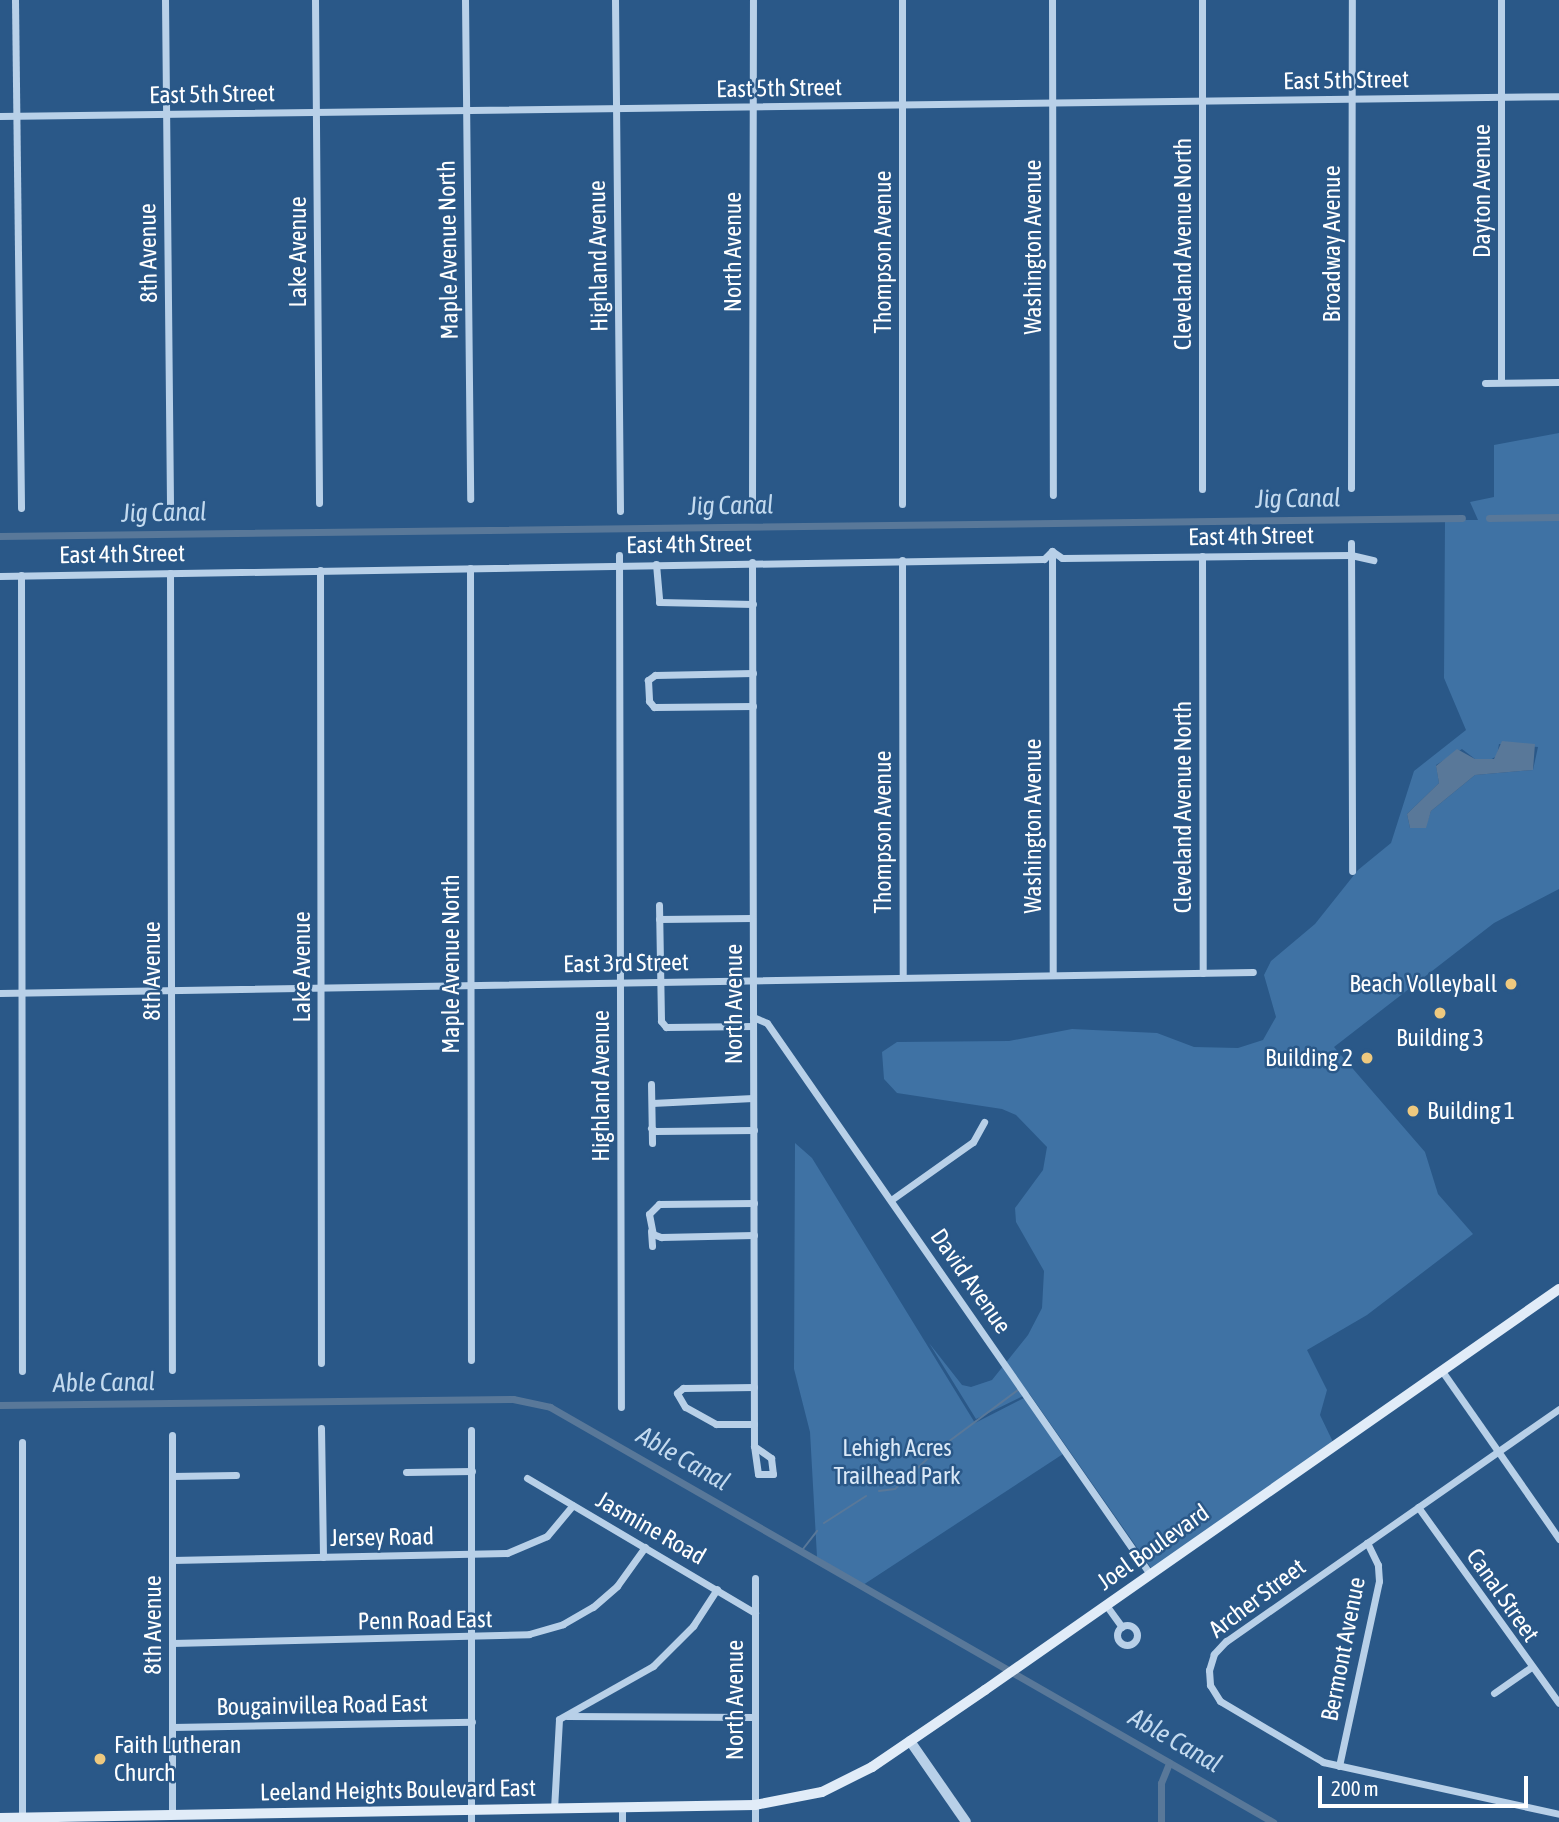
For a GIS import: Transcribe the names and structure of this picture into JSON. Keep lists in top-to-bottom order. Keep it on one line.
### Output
{"streets":{"main road":["Joel Boulevard","Leeland Heights Boulevard East"],"street":["East 5th Street","Dayton Avenue","Cleveland Avenue North","Broadway Avenue","Washington Avenue","Maple Avenue North","Lake Avenue","North Avenue","Thompson Avenue","8th Avenue","Highland Avenue","East 4th Street","East 3rd Street","David Avenue","Jasmine Road","Jersey Road","Canal Street","Archer Street","Penn Road East","Bermont Avenue","Bougainvillea Road East"]},"crossings":[["East 5th Street","Dayton Avenue"],["East 5th Street","Cleveland Avenue North"],["East 5th Street","Broadway Avenue"],["East 5th Street","Washington Avenue"],["East 5th Street","Maple Avenue North"],["East 5th Street","Lake Avenue"],["East 5th Street","North Avenue"],["East 5th Street","Thompson Avenue"],["East 5th Street","8th Avenue"],["East 5th Street","Highland Avenue"],["Cleveland Avenue North","East 4th Street"],["Cleveland Avenue North","East 3rd Street"],["Washington Avenue","East 4th Street"],["Washington Avenue","East 3rd Street"],["Maple Avenue North","East 4th Street"],["Maple Avenue North","East 3rd Street"],["Lake Avenue","East 4th Street"],["Lake Avenue","East 3rd Street"],["North Avenue","East 4th Street"],["North Avenue","East 3rd Street"],["North Avenue","David Avenue"],["North Avenue","Jasmine Road"],["North Avenue","Joel Boulevard"],["North Avenue","Leeland Heights Boulevard East"],["Thompson Avenue","East 4th Street"],["Thompson Avenue","East 3rd Street"],["8th Avenue","East 4th Street"],["8th Avenue","East 3rd Street"],["8th Avenue","Jersey Road"],["8th Avenue","Penn Road East"],["8th Avenue","Bougainvillea Road East"],["8th Avenue","Leeland Heights Boulevard East"],["Highland Avenue","East 4th Street"],["Highland Avenue","East 3rd Street"],["David Avenue","Joel Boulevard"],["Jasmine Road","Jersey Road"],["Jasmine Road","Penn Road East"],["Joel Boulevard","Leeland Heights Boulevard East"],["Canal Street","Archer Street"],["Archer Street","Bermont Avenue"]],"water":["Jig Canal","Able Canal"],"parks":["Lehigh Acres Trailhead Park"],"places":["Beach Volleyball","Building 3","Building 2","Building 1","Faith Lutheran Church"],"scale_bar":"200 m"}
